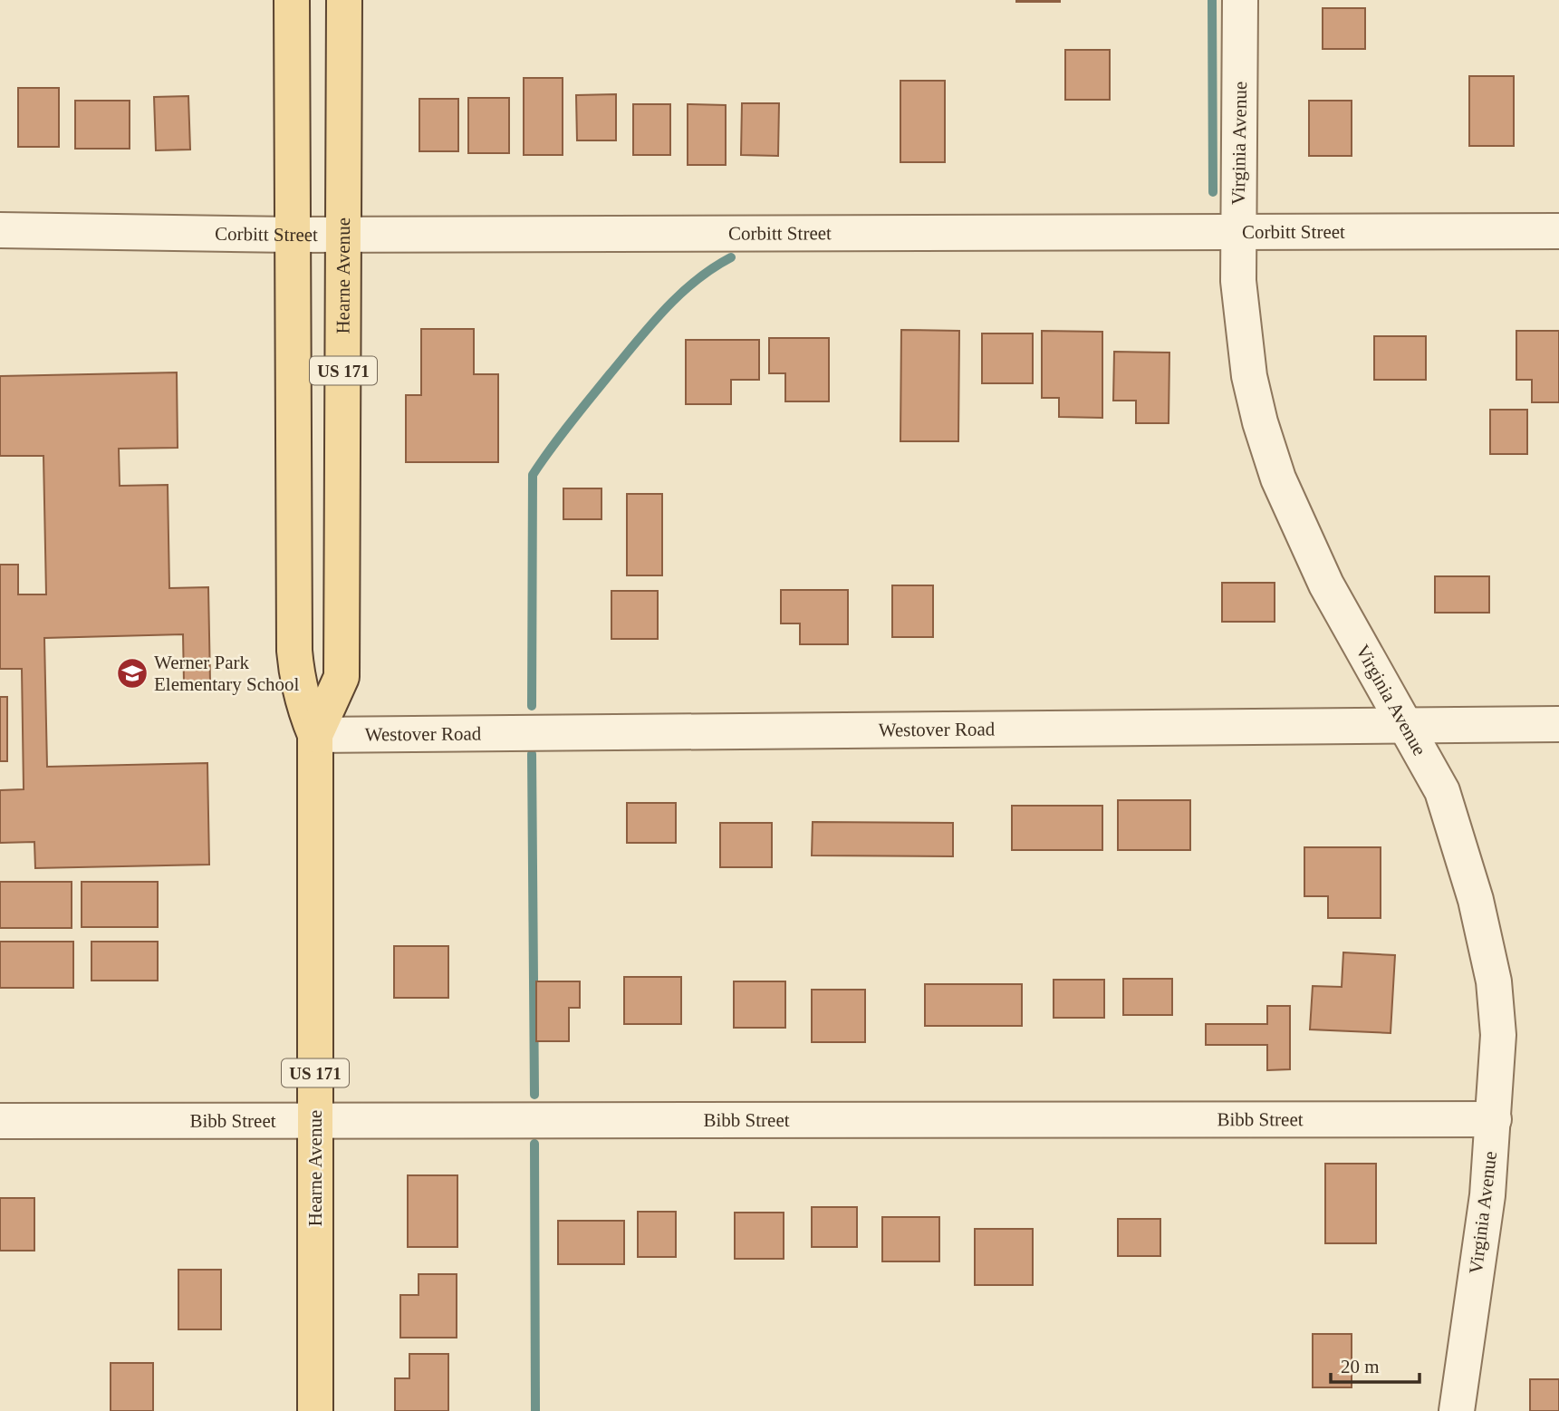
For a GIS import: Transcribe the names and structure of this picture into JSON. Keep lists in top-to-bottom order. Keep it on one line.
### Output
{"streets":{"main road":["Hearne Avenue","US 171"],"street":["Virginia Avenue","Corbitt Street","Westover Road","Bibb Street"]},"crossings":[["Virginia Avenue","Corbitt Street"],["Virginia Avenue","Westover Road"],["Virginia Avenue","Bibb Street"],["Corbitt Street","Hearne Avenue"],["Hearne Avenue","Westover Road"],["Hearne Avenue","Bibb Street"]],"places":{"school or university":["Werner Park Elementary School"]},"scale_bar":"20 m"}
